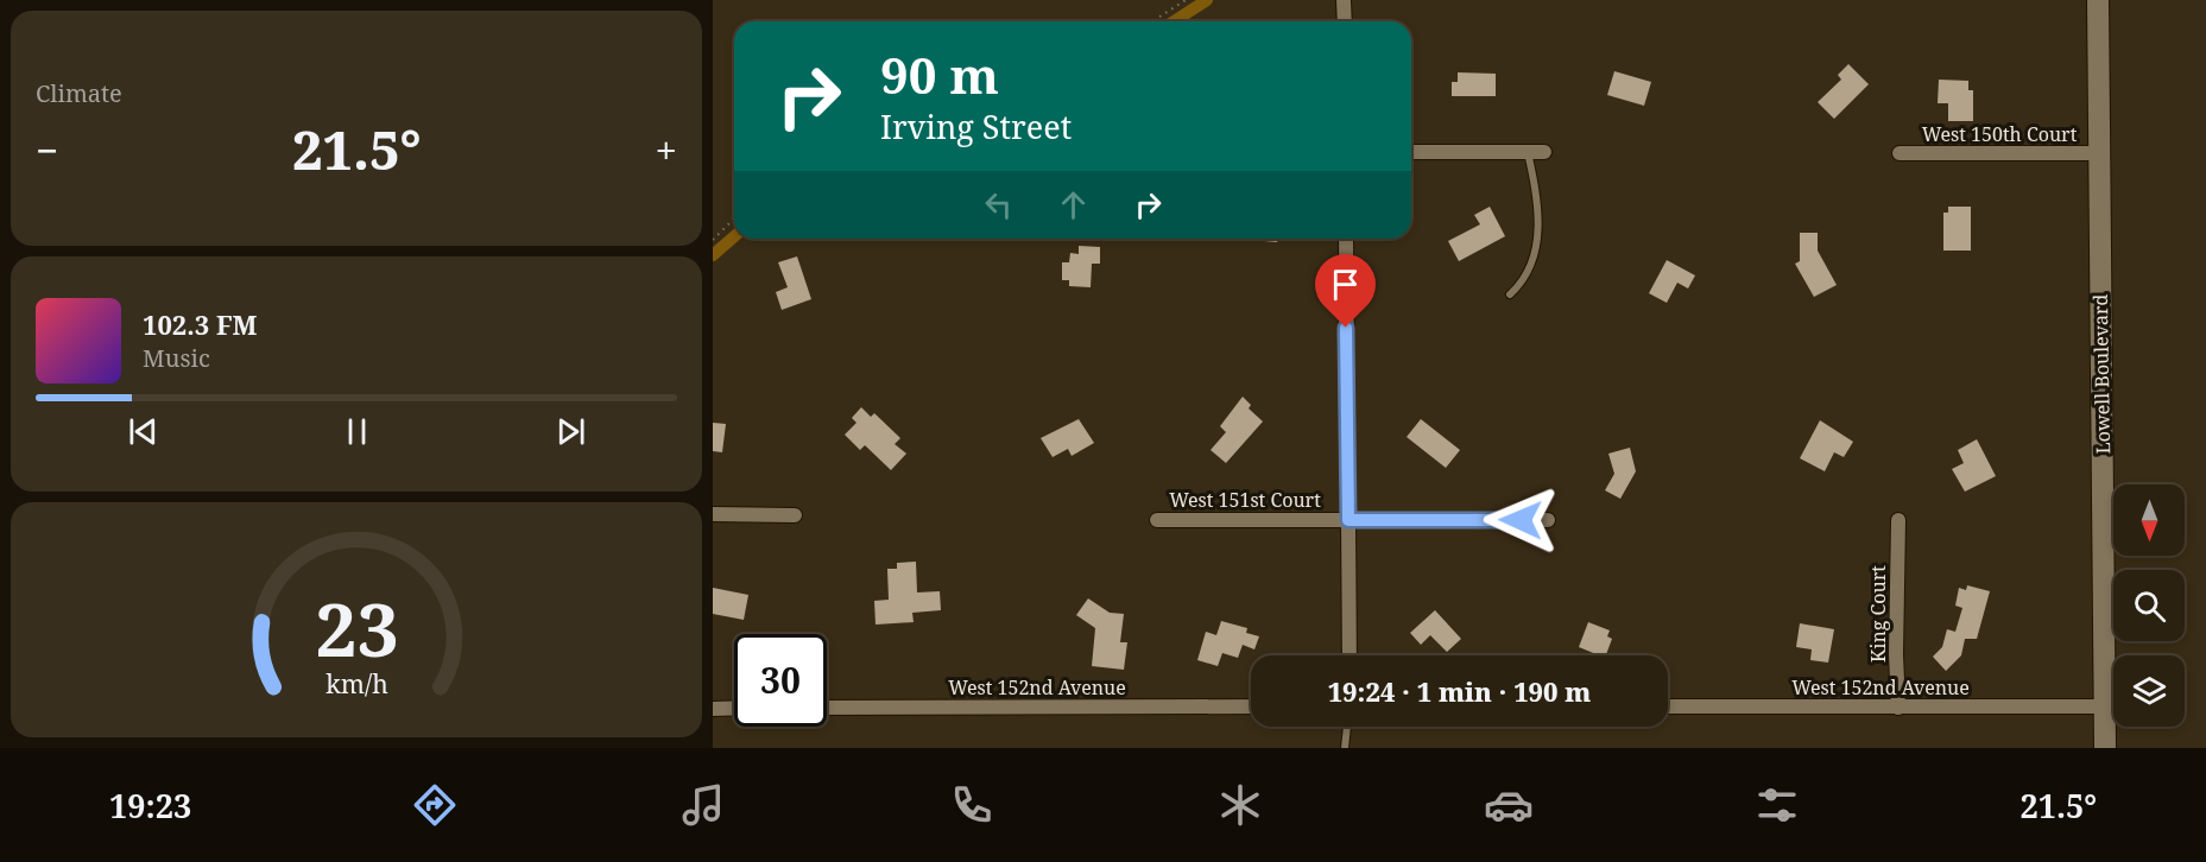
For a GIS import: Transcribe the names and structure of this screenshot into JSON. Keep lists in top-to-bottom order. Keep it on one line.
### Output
{"streets":{"main road":["Lowell Boulevard"],"street":["West 150th Court","West 151st Court","King Court","West 152nd Avenue"]},"crossings":[["West 150th Court","Lowell Boulevard"],["Lowell Boulevard","West 152nd Avenue"],["King Court","West 152nd Avenue"]],"north":"bottom","page":{"tile":"Climate","turn":["90 m","Irving Street"],"heat":["−","21.5°","+"],"song":["102.3 FM","Music"],"limit":"30","trip":"19:24 · 1 min · 190 m","tabs":["19:23","21.5°"],"gauge":["23","km/h"]}}
